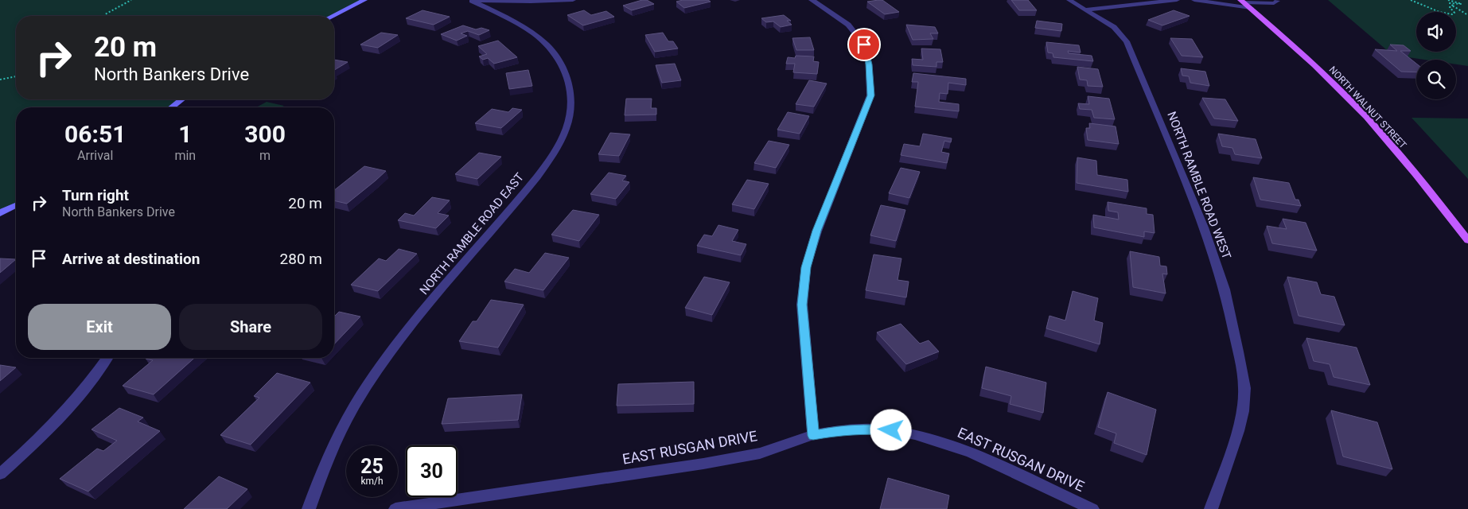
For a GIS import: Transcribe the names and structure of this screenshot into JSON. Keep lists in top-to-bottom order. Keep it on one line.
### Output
{"streets":{"main road":["NORTH WALNUT STREET"],"street":["NORTH RAMBLE ROAD WEST","NORTH RAMBLE ROAD EAST","EAST RUSGAN DRIVE"]},"page":{"turn":["20 m","North Bankers Drive"],"eta":["06:51","Arrival","1","min","300","m"],"list":[{"name":"Turn right","note":"North Bankers Drive","value":"20 m"},{"name":"Arrive at destination","value":"280 m"}],"buttons":["Exit","Share"],"speed":"25 km/h","limit":"30"}}
